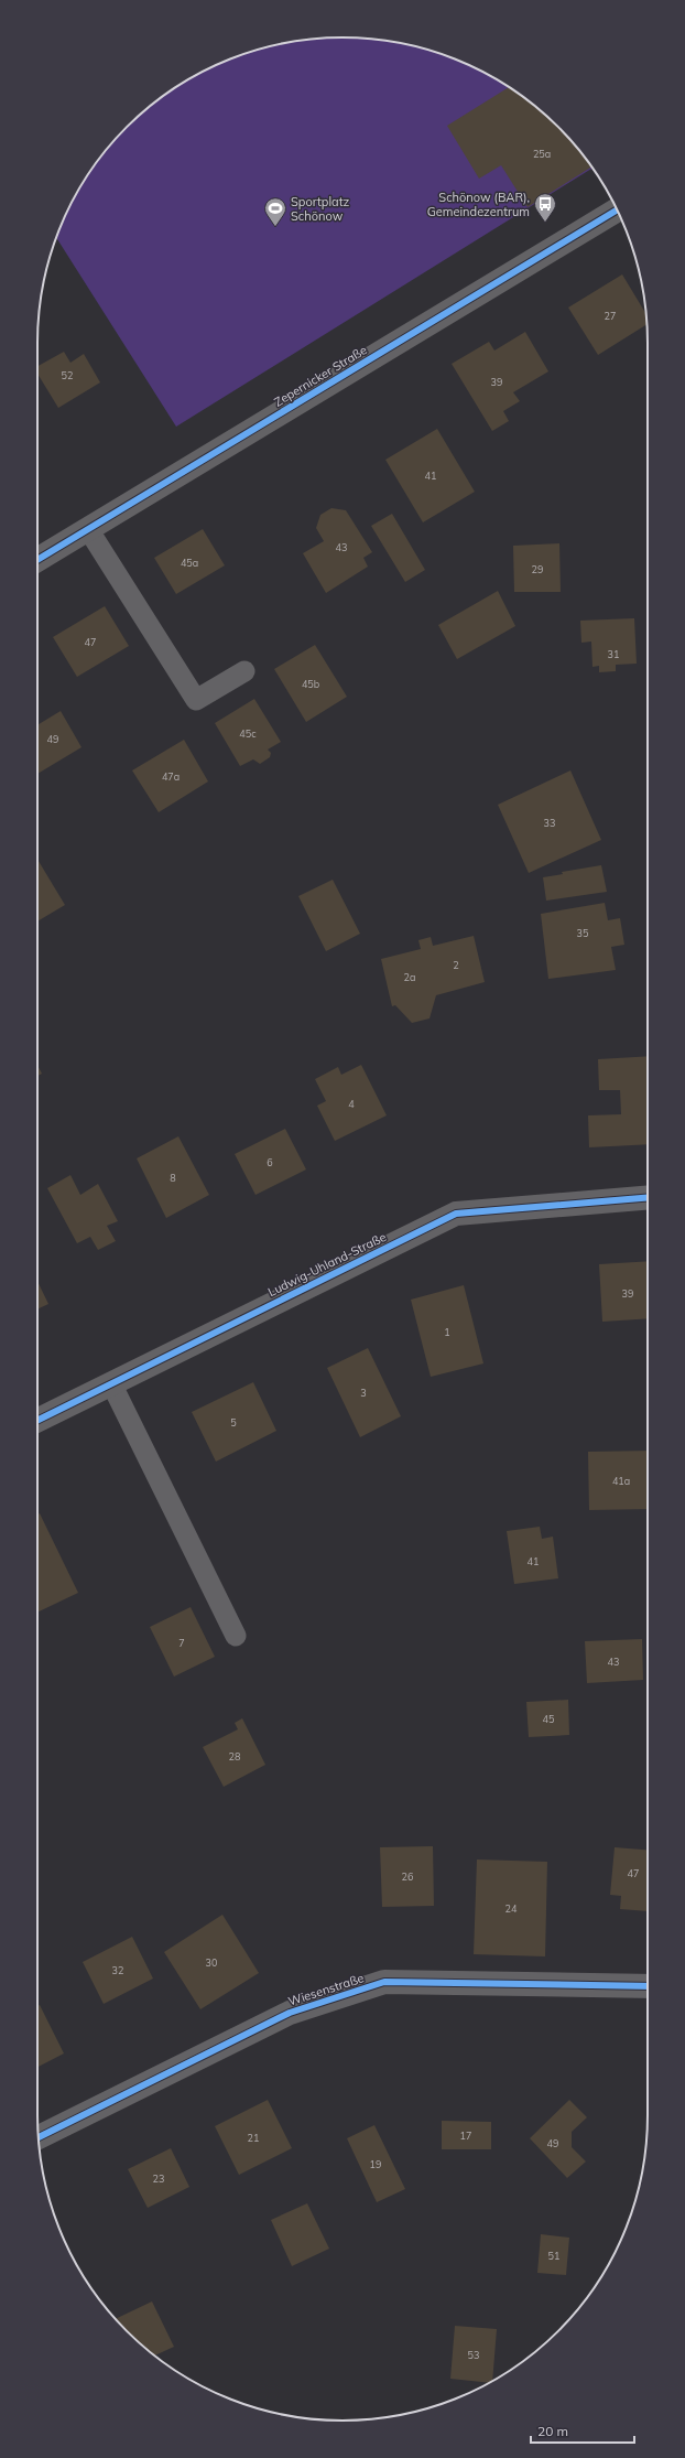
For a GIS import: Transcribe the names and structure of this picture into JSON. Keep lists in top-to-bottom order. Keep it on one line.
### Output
{"streets":{"street":["Zepernicker Straße","Ludwig-Uhland-Straße","Wiesenstraße"]},"places":{"bus stop":["Schönow (BAR), Gemeindezentrum"],"sports":["Sportplatz Schönow"]},"house_numbers":["25a","27","52","39","41","43","45a","29","47","31","45b","45c","49","47a","33","35","2","2a","4","6","8","39","1","3","5","41a","41","7","43","45","28","47","26","24","30","32","17","21","49","19","23","51","53"],"scale_bar":"20 m"}
